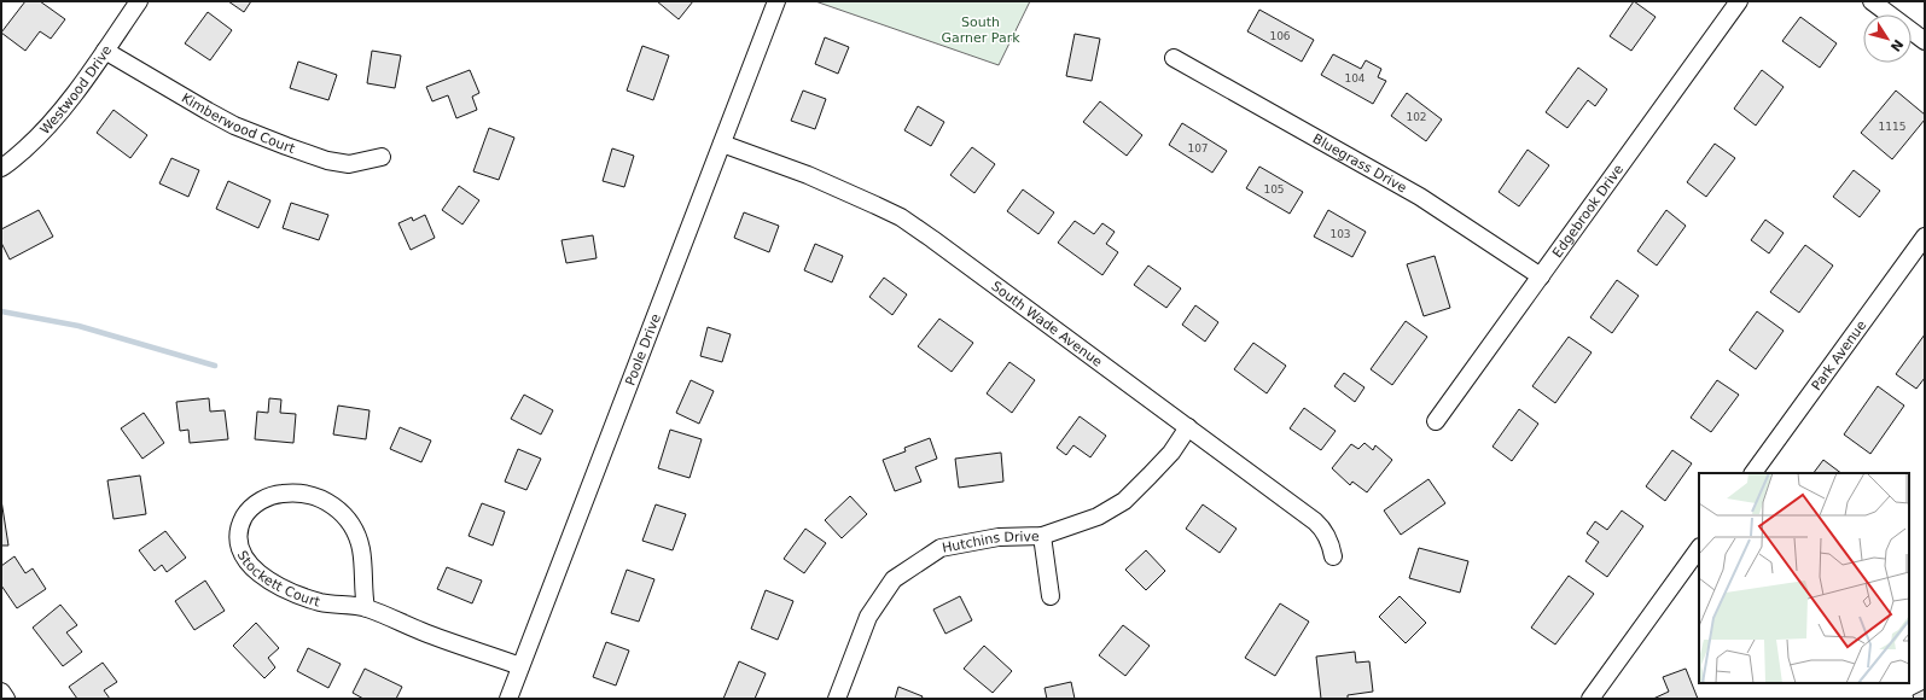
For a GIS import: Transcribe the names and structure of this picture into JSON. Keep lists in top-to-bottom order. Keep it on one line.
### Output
{"streets":{"street":["Westwood Drive","Kimberwood Court","Bluegrass Drive","Edgebrook Drive","South Wade Avenue","Poole Drive","Park Avenue","Hutchins Drive","Stockett Court"]},"crossings":[["Westwood Drive","Kimberwood Court"],["Bluegrass Drive","Edgebrook Drive"],["South Wade Avenue","Poole Drive"],["South Wade Avenue","Hutchins Drive"],["Poole Drive","Stockett Court"]],"parks":["South Garner Park"],"house_numbers":["106","104","102","1115","107","105","103"],"north":"bottom right"}
